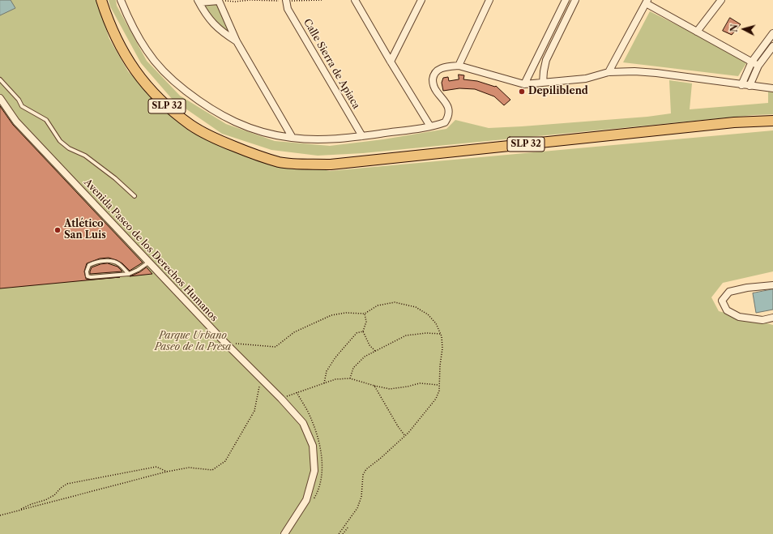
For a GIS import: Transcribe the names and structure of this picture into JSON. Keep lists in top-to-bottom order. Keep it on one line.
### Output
{"streets":{"main road":["SLP 32"],"street":["Calle Sierra de Apiaca","Avenida Paseo de los Derechos Humanos"]},"parks":["Parque Urbano Paseo de la Presa"],"places":["Depiliblend","Atlético San Luis"],"north":"left"}
